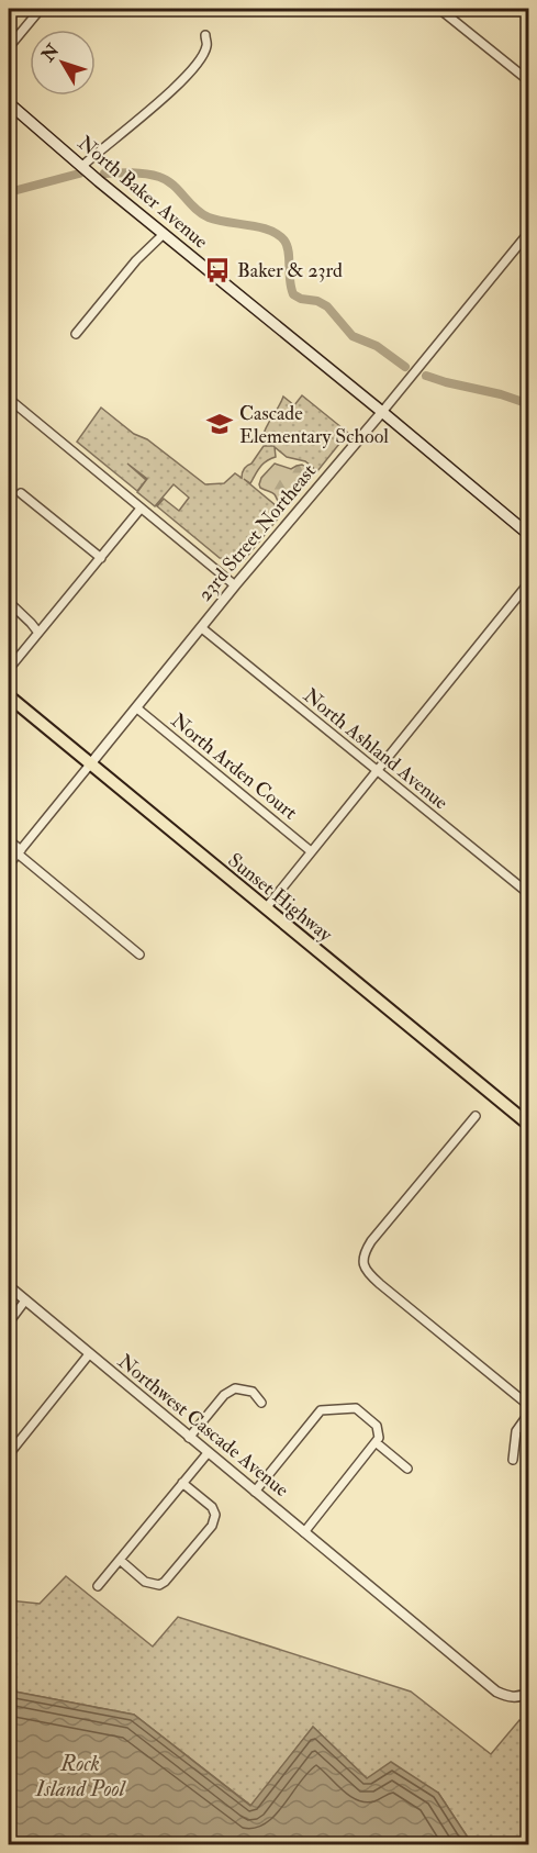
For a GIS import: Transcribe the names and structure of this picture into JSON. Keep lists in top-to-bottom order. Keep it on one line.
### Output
{"streets":{"highway":["Sunset Highway"],"main road":["North Baker Avenue"],"street":["23rd Street Northeast","North Ashland Avenue","North Arden Court","Northwest Cascade Avenue"]},"crossings":[["North Baker Avenue","23rd Street Northeast"],["23rd Street Northeast","North Ashland Avenue"],["23rd Street Northeast","North Arden Court"],["23rd Street Northeast","Sunset Highway"]],"water":["Rock Island Pool"],"places":{"bus stop":["Baker & 23rd"],"school or university":["Cascade Elementary School"]},"north":"top left"}
